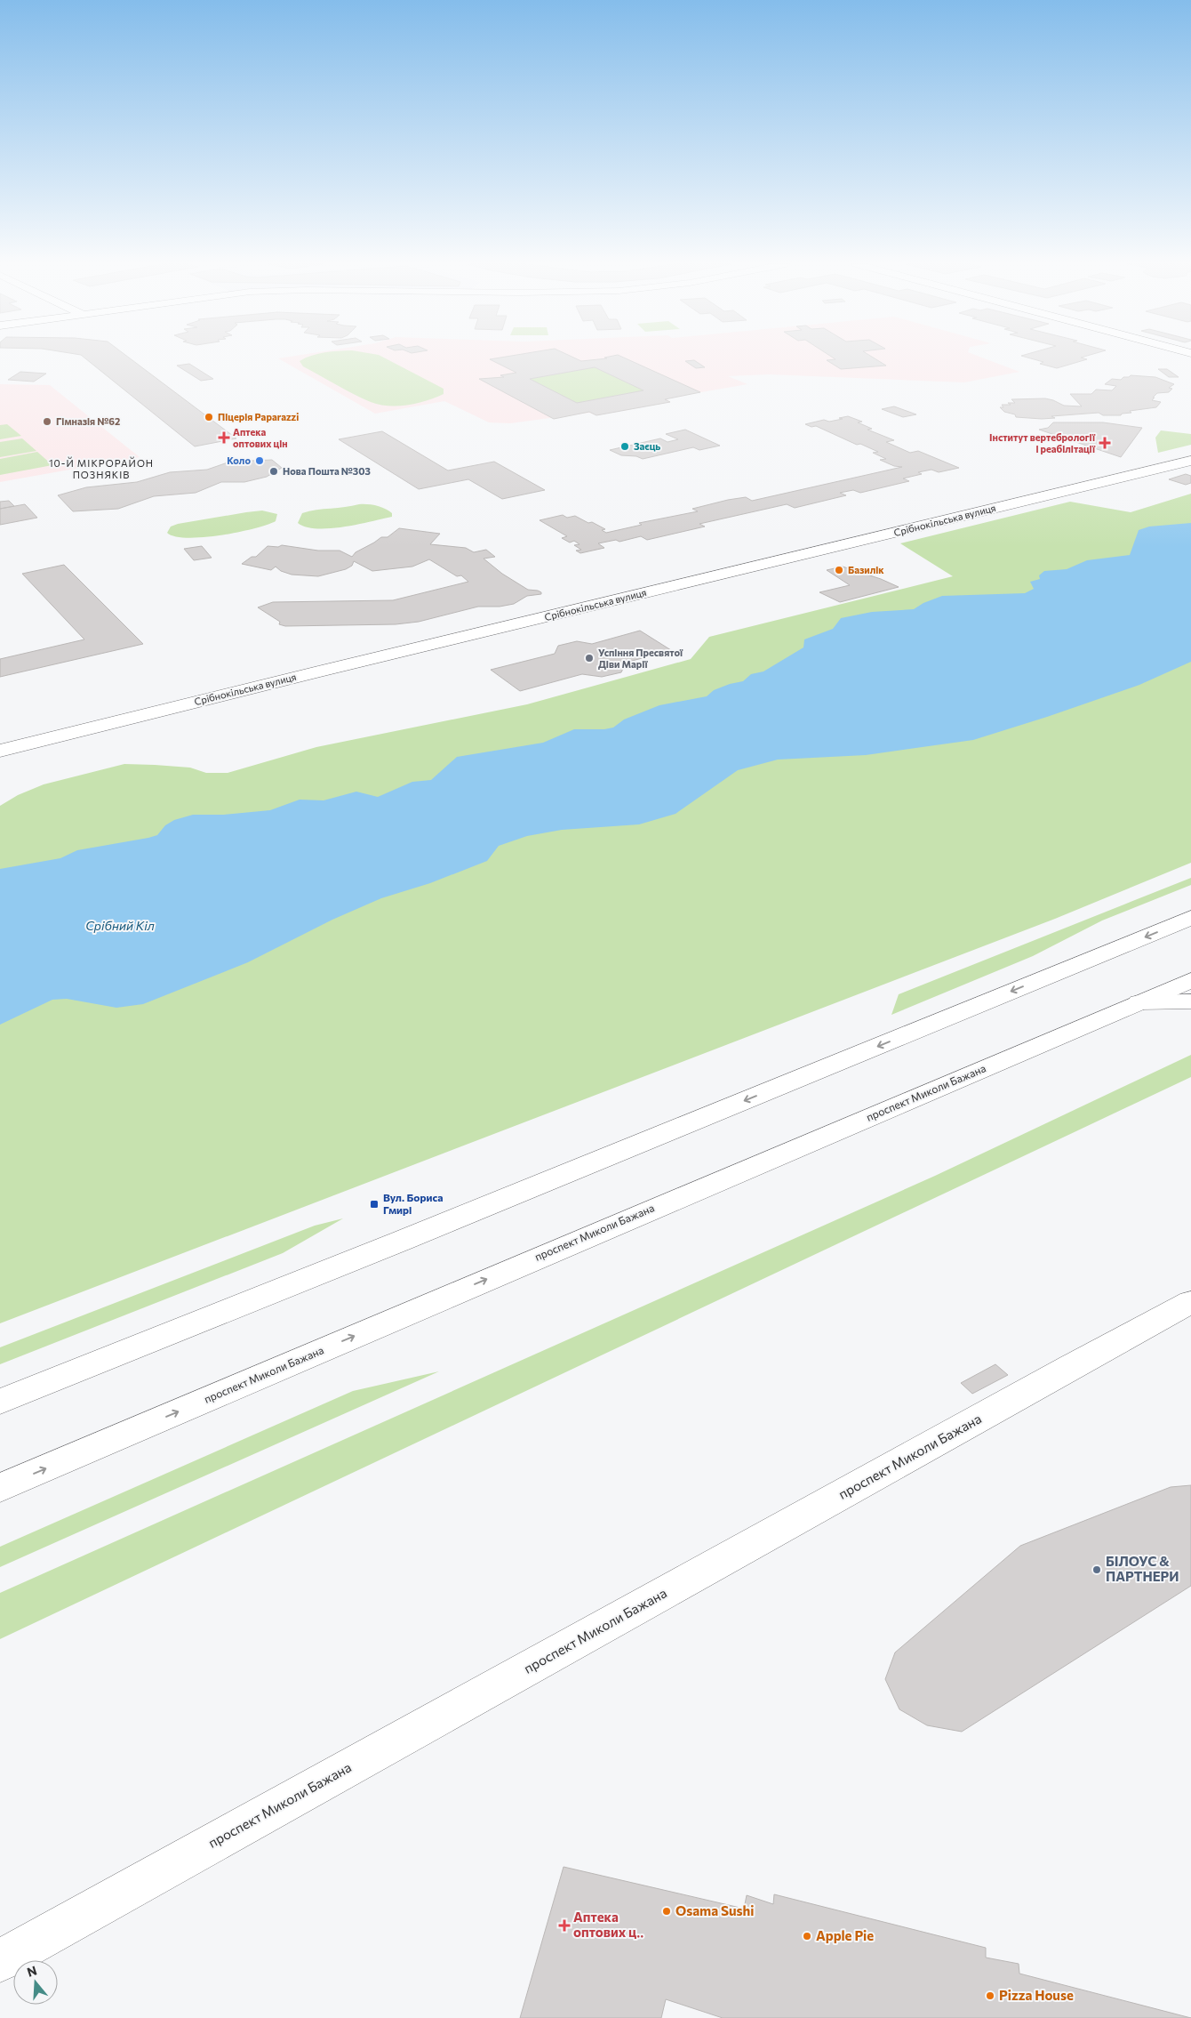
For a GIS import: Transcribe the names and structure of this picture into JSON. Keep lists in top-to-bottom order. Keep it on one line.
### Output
{"streets":{"main road":["Срібнокільська вулиця","проспект Миколи Бажана"]},"districts":["10-Й МІКРОРАЙОН ПОЗНЯКІВ"],"water":["Срібний Кіл"],"places":{"other":["Піцерія Paparazzi","Гімназія №62","Заєць","Коло","Нова Пошта №303","Базилік","Успіння Пресвятої Діви Марії","БІЛОУС & ПАРТНЕРИ","Osama Sushi","Apple Pie","Pizza House"],"health":["Аптека оптових цін","Інститут вертебрології і реабілітації","Аптека оптових ц‥"],"transit":["Вул. Бориса Гмирі"]},"north":"top"}
